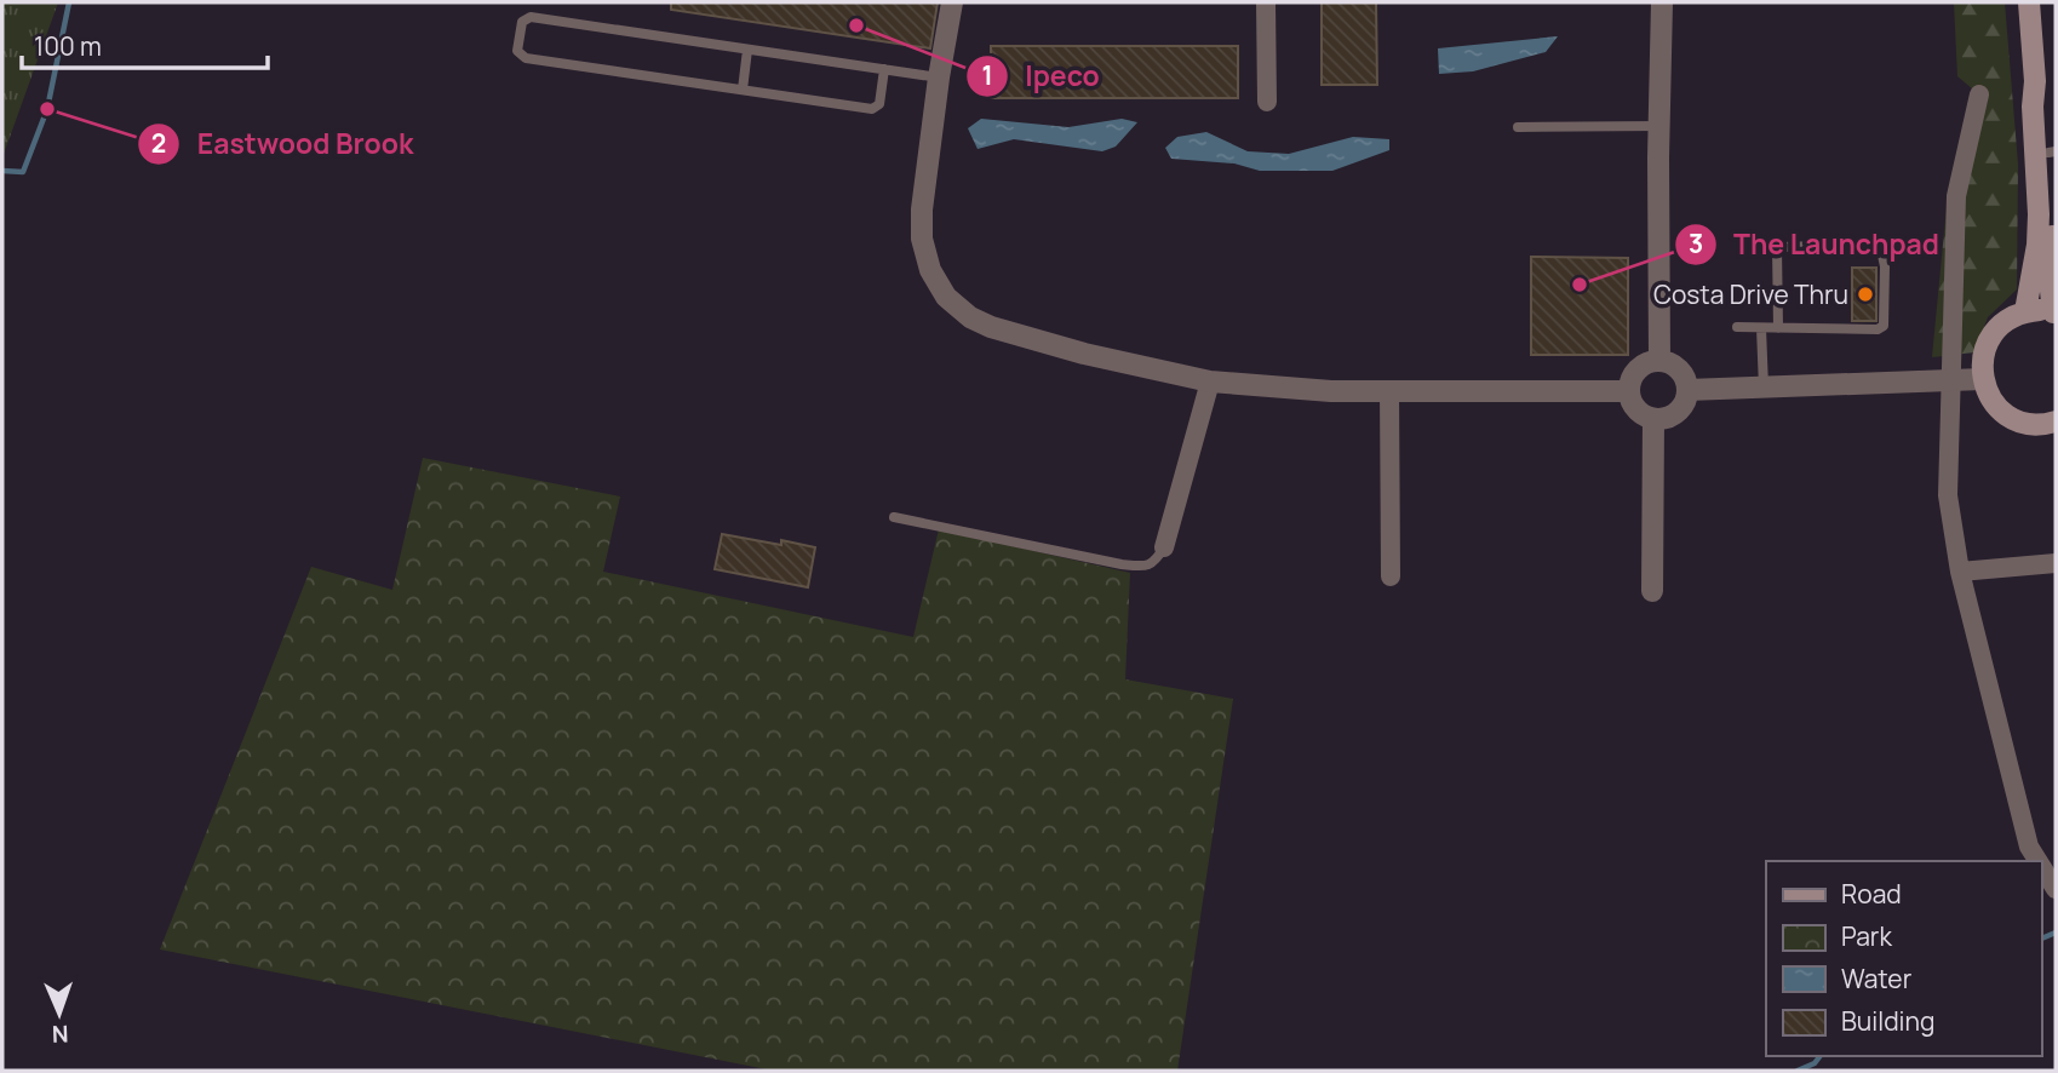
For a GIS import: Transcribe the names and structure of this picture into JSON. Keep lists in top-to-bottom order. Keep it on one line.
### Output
{"places":["Ipeco","Eastwood Brook","The Launchpad","Costa Drive Thru"],"legend":["Road","Park","Water","Building"],"scale_bar":"100 m","north":"bottom"}
